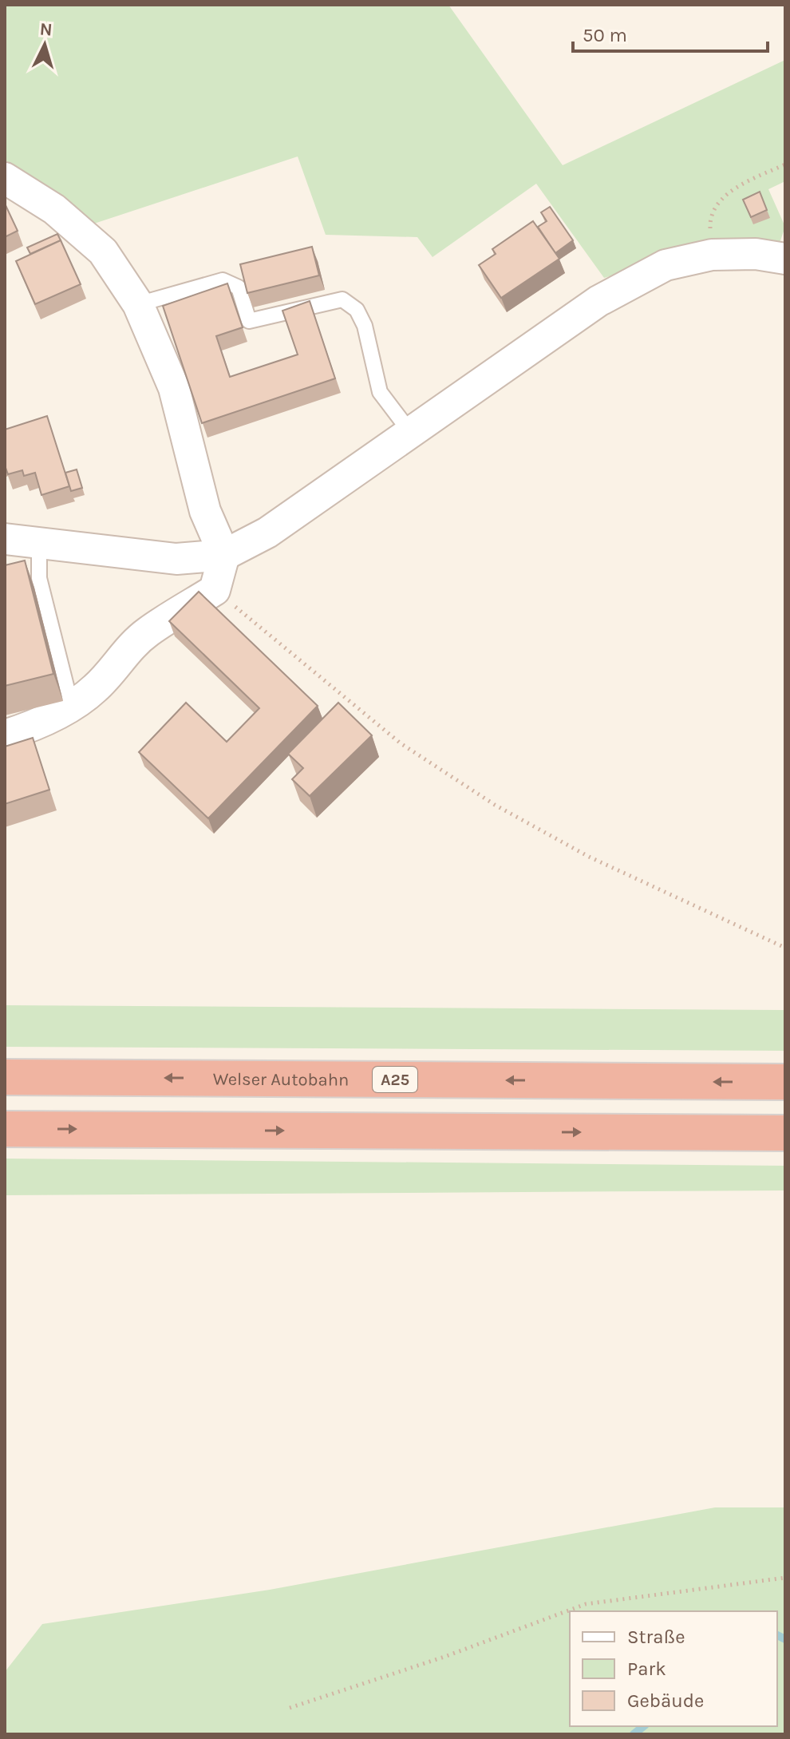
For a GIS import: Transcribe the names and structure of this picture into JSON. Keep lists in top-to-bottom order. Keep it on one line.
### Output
{"streets":{"highway":["Welser Autobahn","A25"]},"legend":["Straße","Park","Gebäude"],"scale_bar":"50 m","north":"top"}
